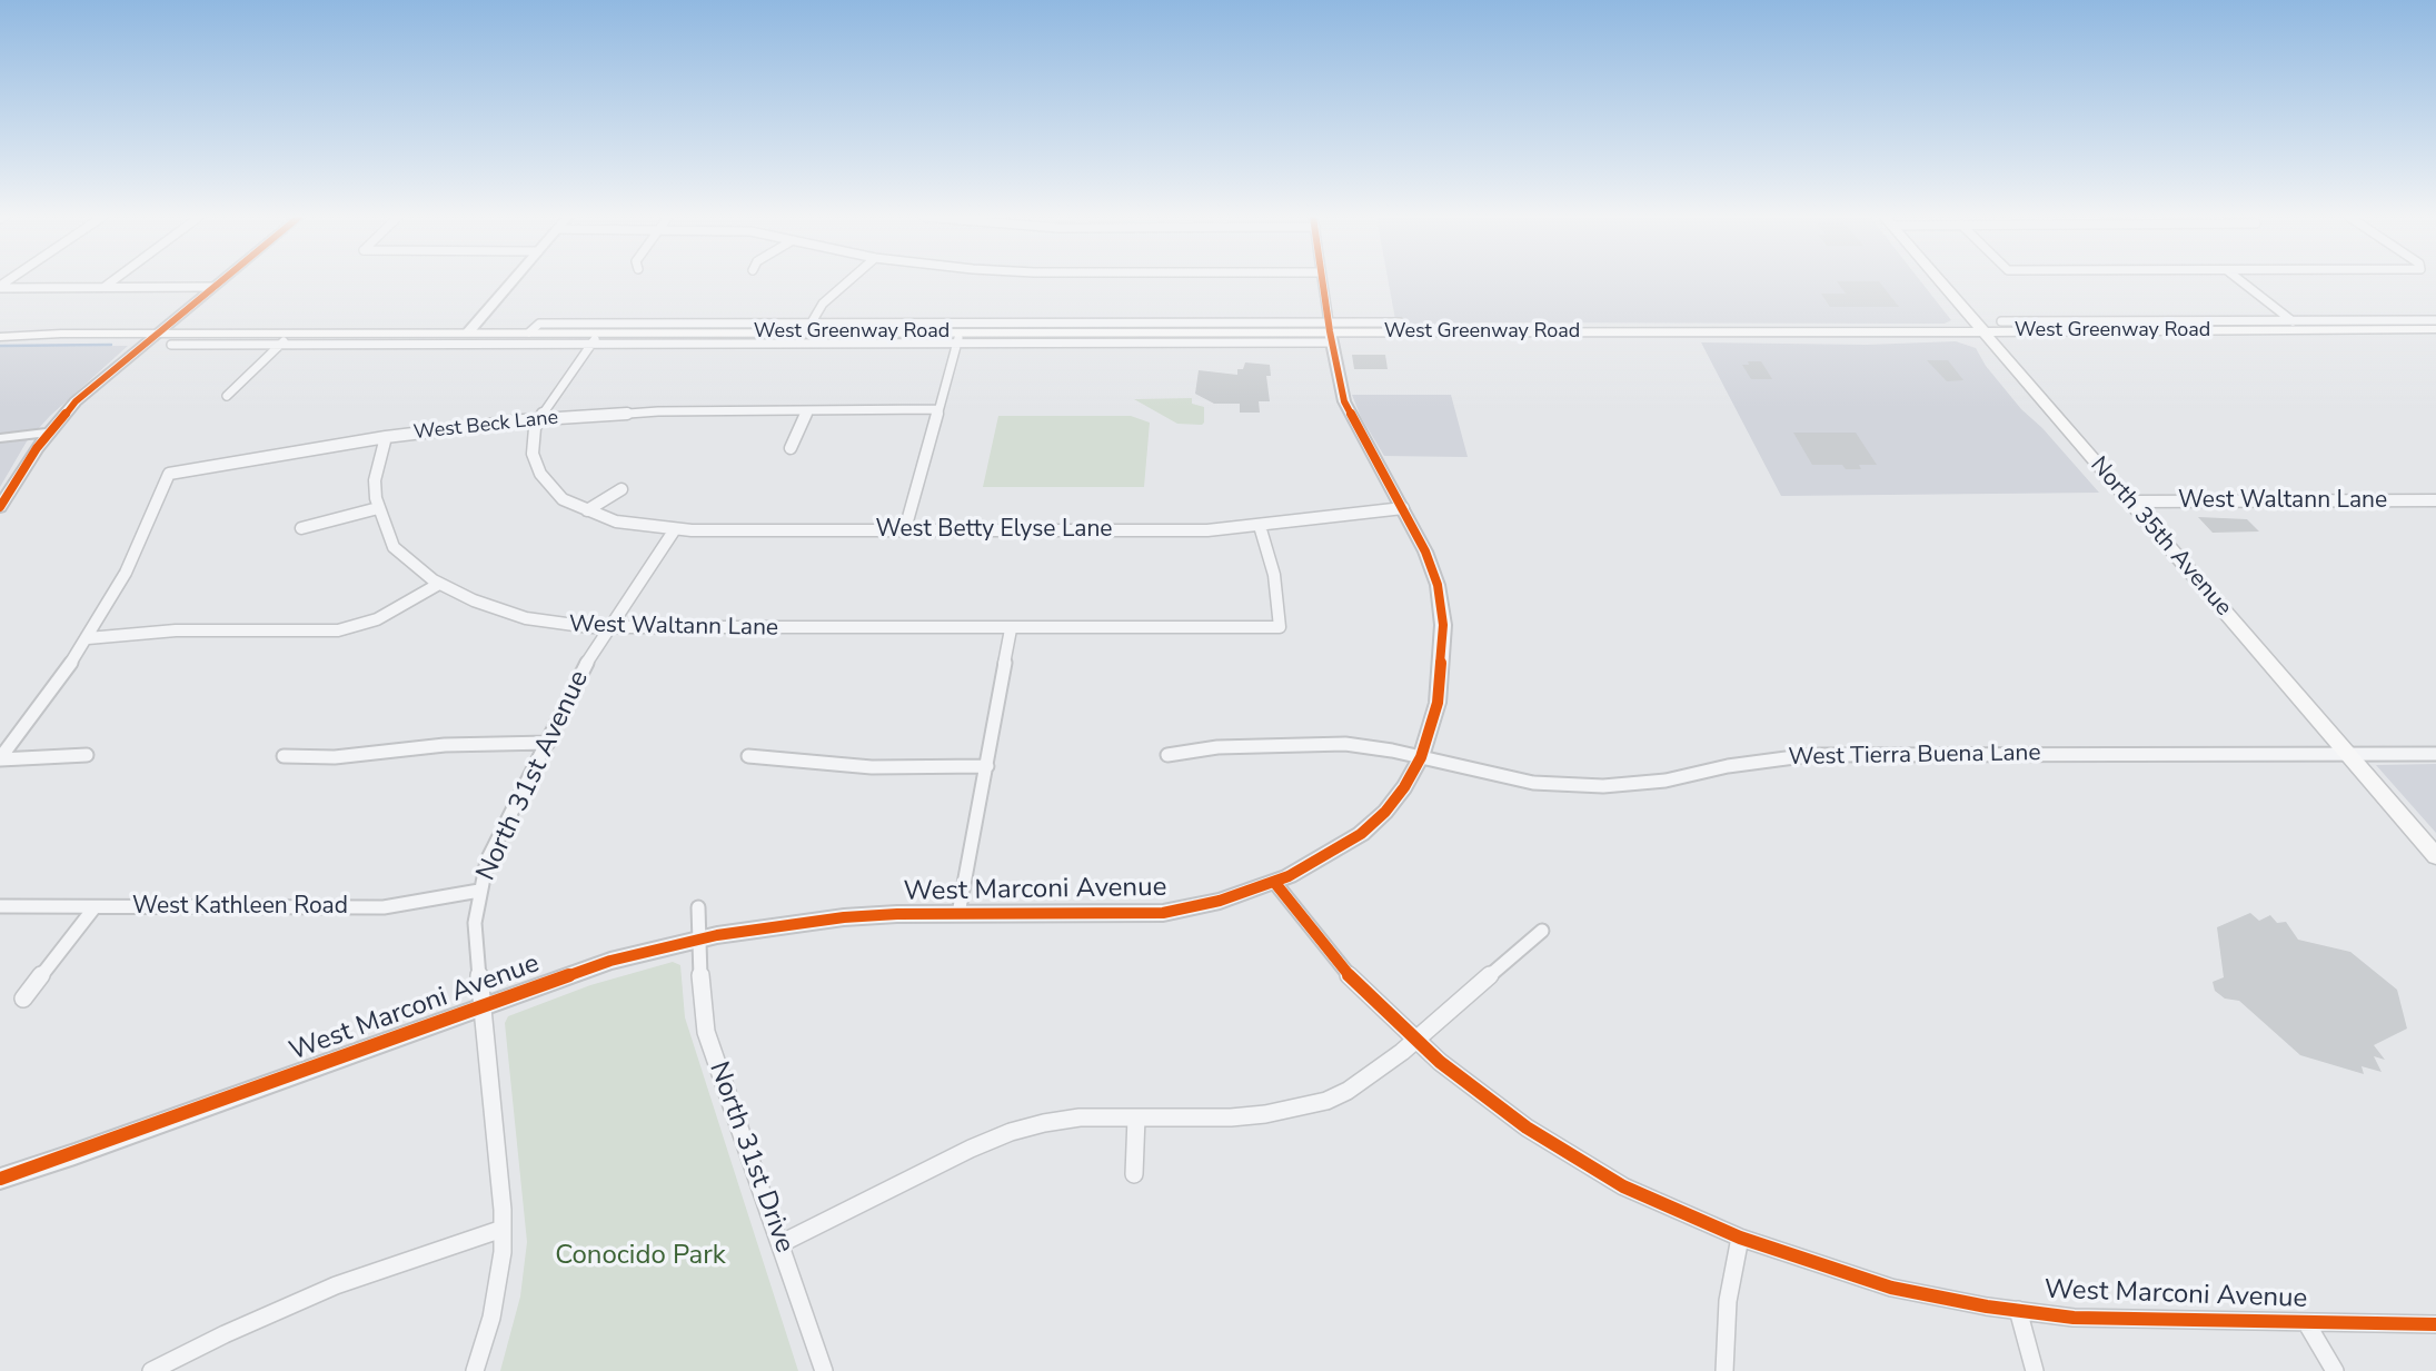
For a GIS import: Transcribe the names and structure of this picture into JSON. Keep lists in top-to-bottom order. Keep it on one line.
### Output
{"streets":{"main road":["West Greenway Road","North 35th Avenue"],"street":["West Beck Lane","West Waltann Lane","West Betty Elyse Lane","West Tierra Buena Lane","North 31st Avenue","West Marconi Avenue","West Kathleen Road","North 31st Drive"]},"crossings":[["West Greenway Road","North 35th Avenue"],["West Beck Lane","West Betty Elyse Lane"],["West Waltann Lane","West Betty Elyse Lane"],["West Waltann Lane","North 35th Avenue"],["West Waltann Lane","North 31st Avenue"],["West Betty Elyse Lane","North 31st Avenue"],["North 35th Avenue","West Tierra Buena Lane"],["North 31st Avenue","West Marconi Avenue"],["North 31st Avenue","West Kathleen Road"],["West Marconi Avenue","North 31st Drive"]],"parks":["Conocido Park"]}
